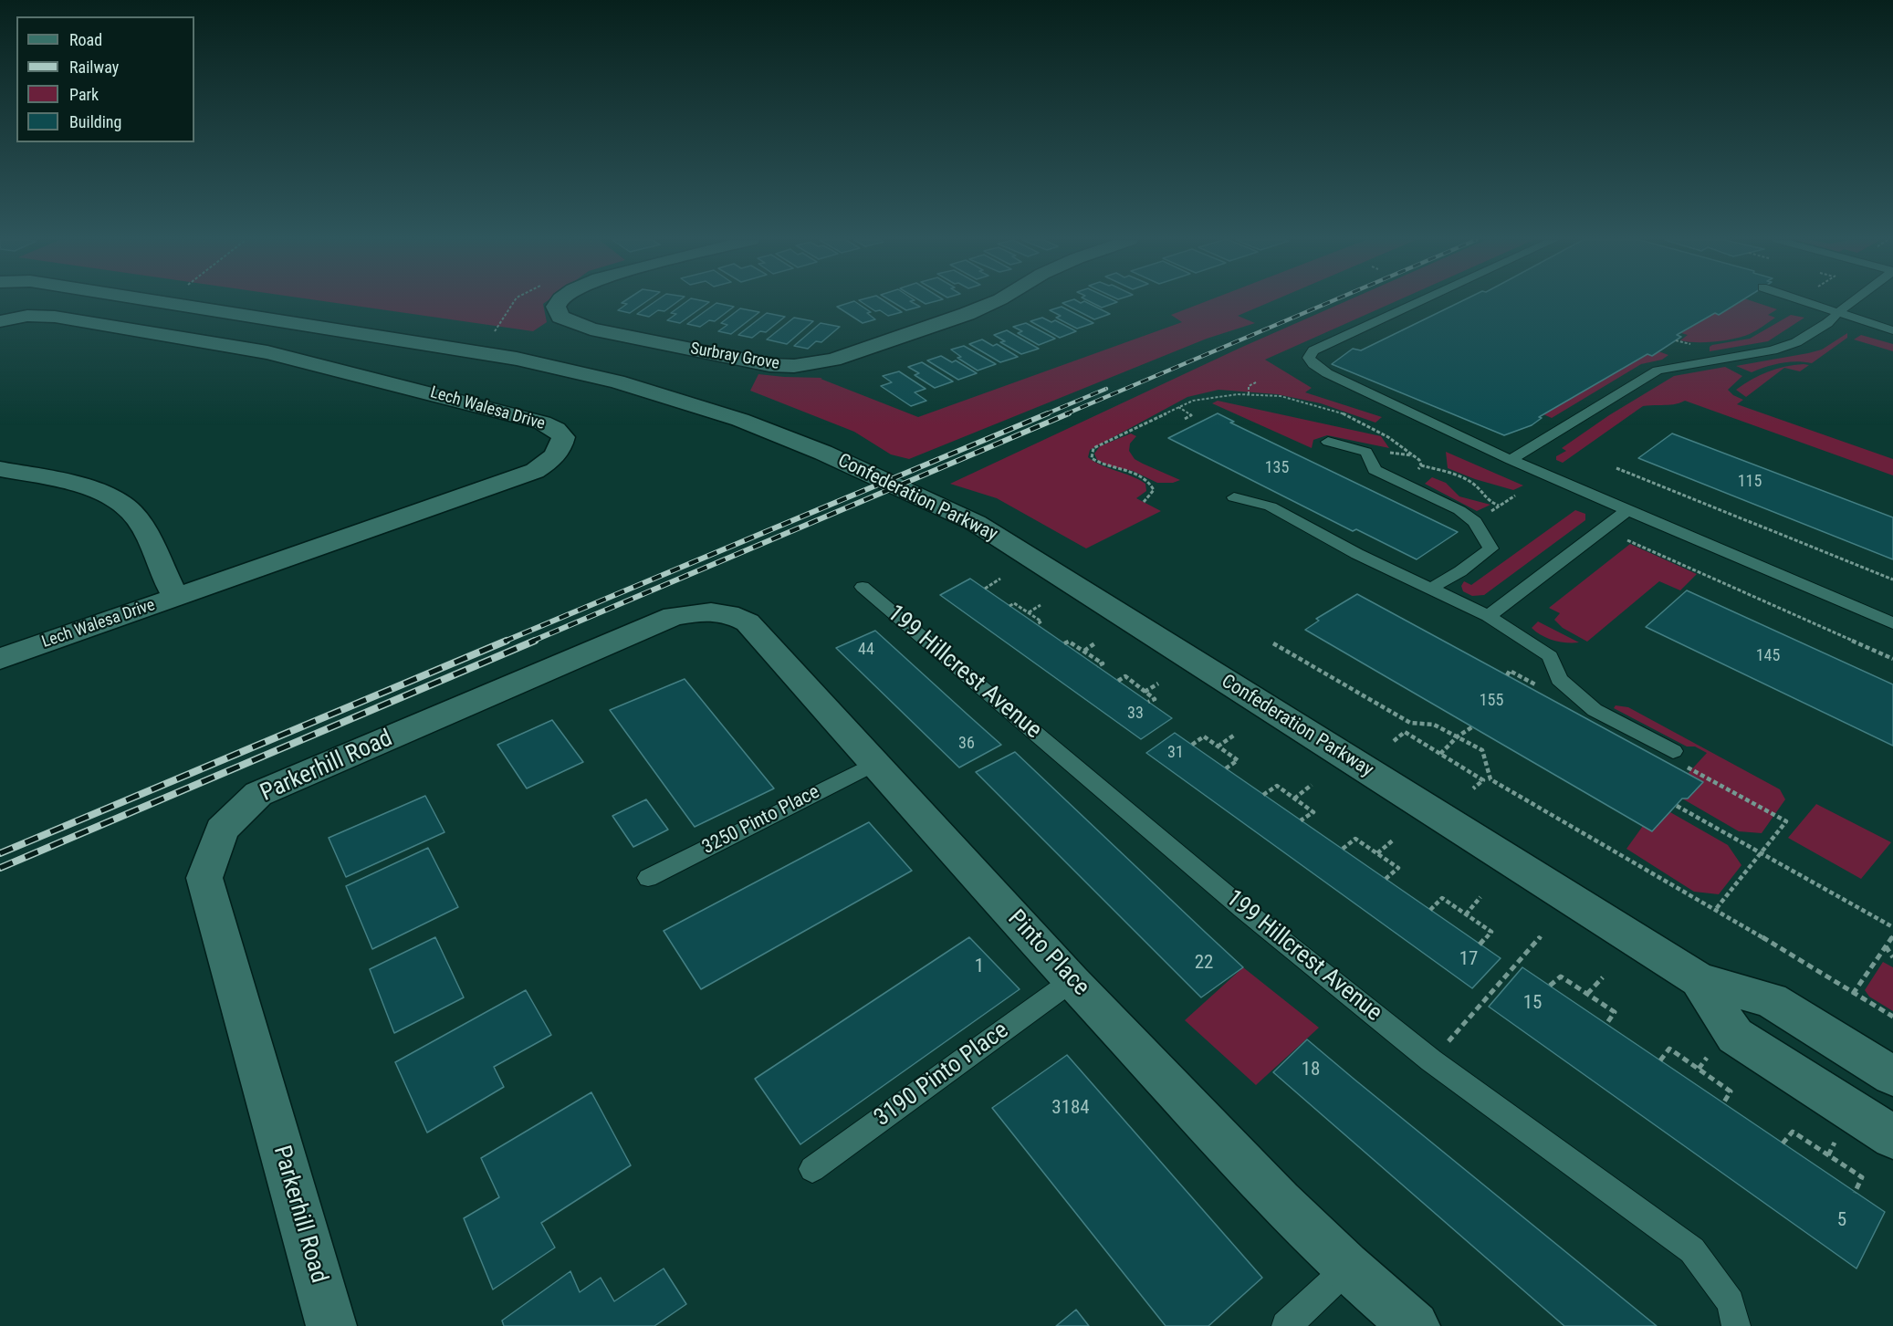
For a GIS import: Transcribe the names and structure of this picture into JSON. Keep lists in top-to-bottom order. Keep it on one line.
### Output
{"streets":{"street":["Surbray Grove","Lech Walesa Drive","Confederation Parkway","Parkerhill Road","Pinto Place"],"lane":["199 Hillcrest Avenue","3250 Pinto Place","3190 Pinto Place"]},"crossings":[["Parkerhill Road","Pinto Place"],["3250 Pinto Place","Pinto Place"],["Pinto Place","3190 Pinto Place"]],"house_numbers":["135","115","44","145","155","33","36","31","17","22","1","15","18","3184","5"],"legend":["Road","Railway","Park","Building"]}
